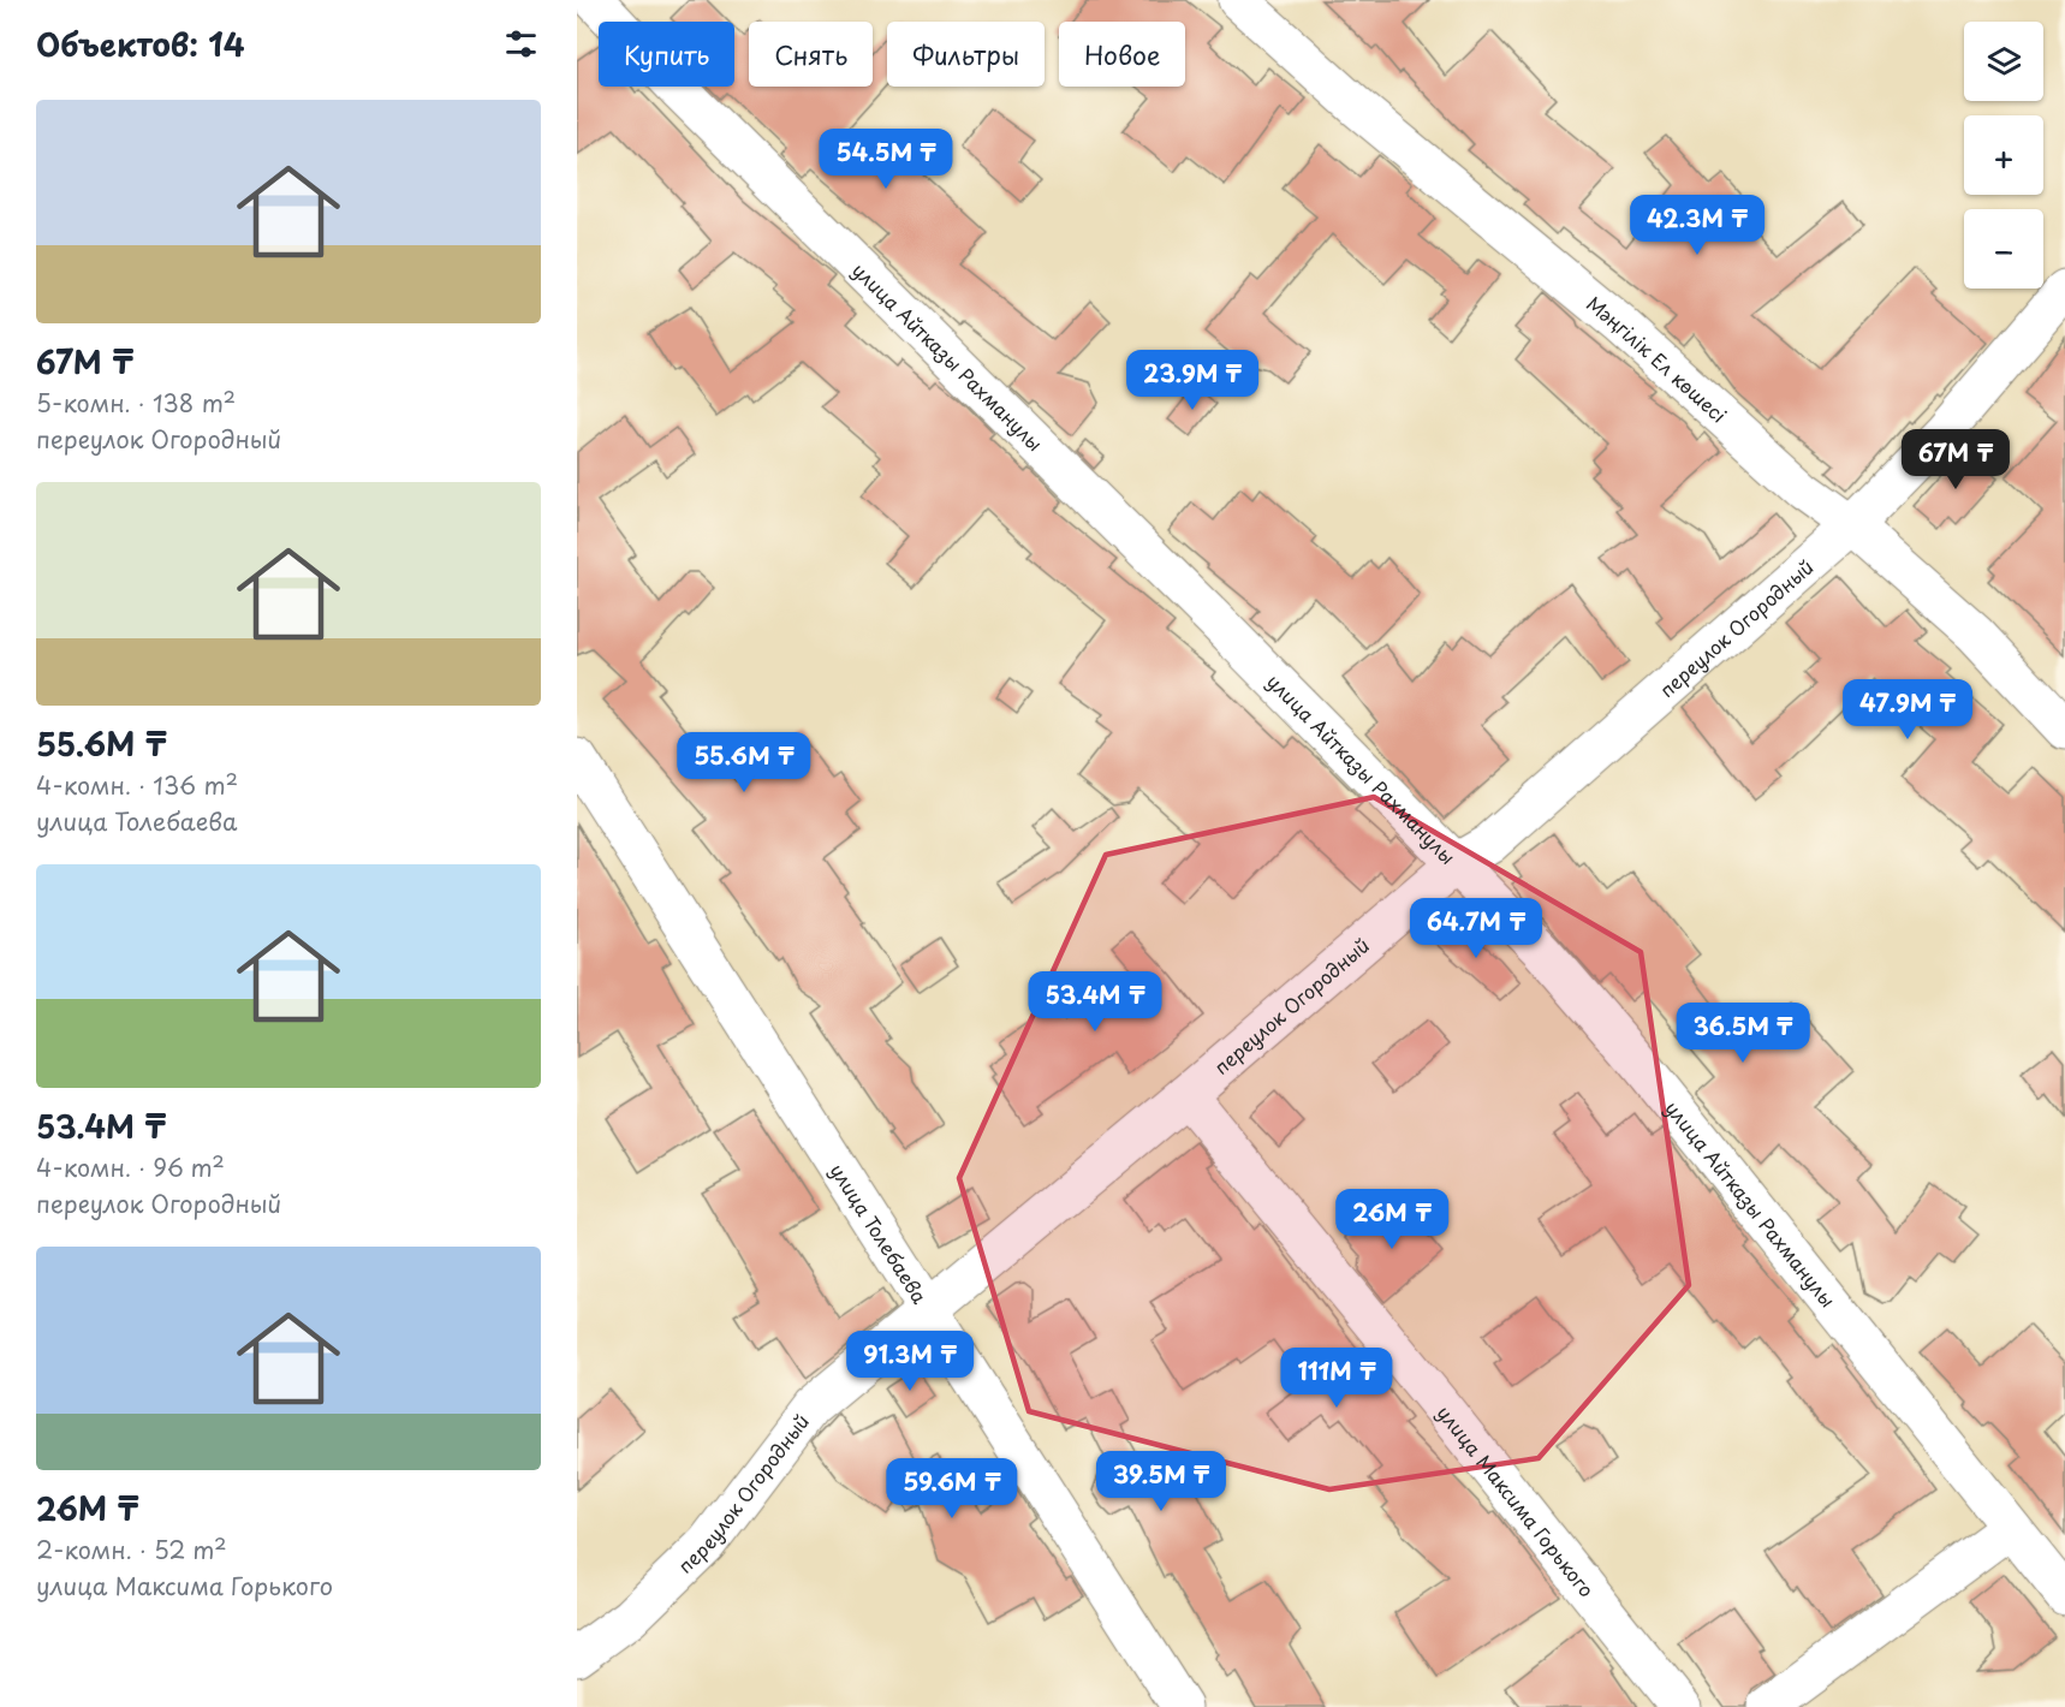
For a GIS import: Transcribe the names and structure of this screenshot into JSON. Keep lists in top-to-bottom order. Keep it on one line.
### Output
{"streets":{"street":["улица Айтказы Рахманулы","Мәңгілік Ел көшесі","переулок Огородный","улица Толебаева","улица Максима Горького"]},"crossings":[["улица Айтказы Рахманулы","переулок Огородный"],["Мәңгілік Ел көшесі","переулок Огородный"],["переулок Огородный","улица Толебаева"],["переулок Огородный","улица Максима Горького"]],"page":{"heading":"Объектов: 14","map_buttons":["+","−"],"chip":["Купить","Снять","Фильтры","Новое"],"list":[{"name":"67M ₸","note":"5-комн. · 138 m² · переулок Огородный"},{"name":"55.6M ₸","note":"4-комн. · 136 m² · улица Толебаева"},{"name":"53.4M ₸","note":"4-комн. · 96 m² · переулок Огородный"},{"name":"26M ₸","note":"2-комн. · 52 m² · улица Максима Горького"}],"price":["54.5M ₸","42.3M ₸","23.9M ₸","67M ₸","47.9M ₸","55.6M ₸","64.7M ₸","53.4M ₸","36.5M ₸","26M ₸","91.3M ₸","111M ₸","39.5M ₸","59.6M ₸"]}}
